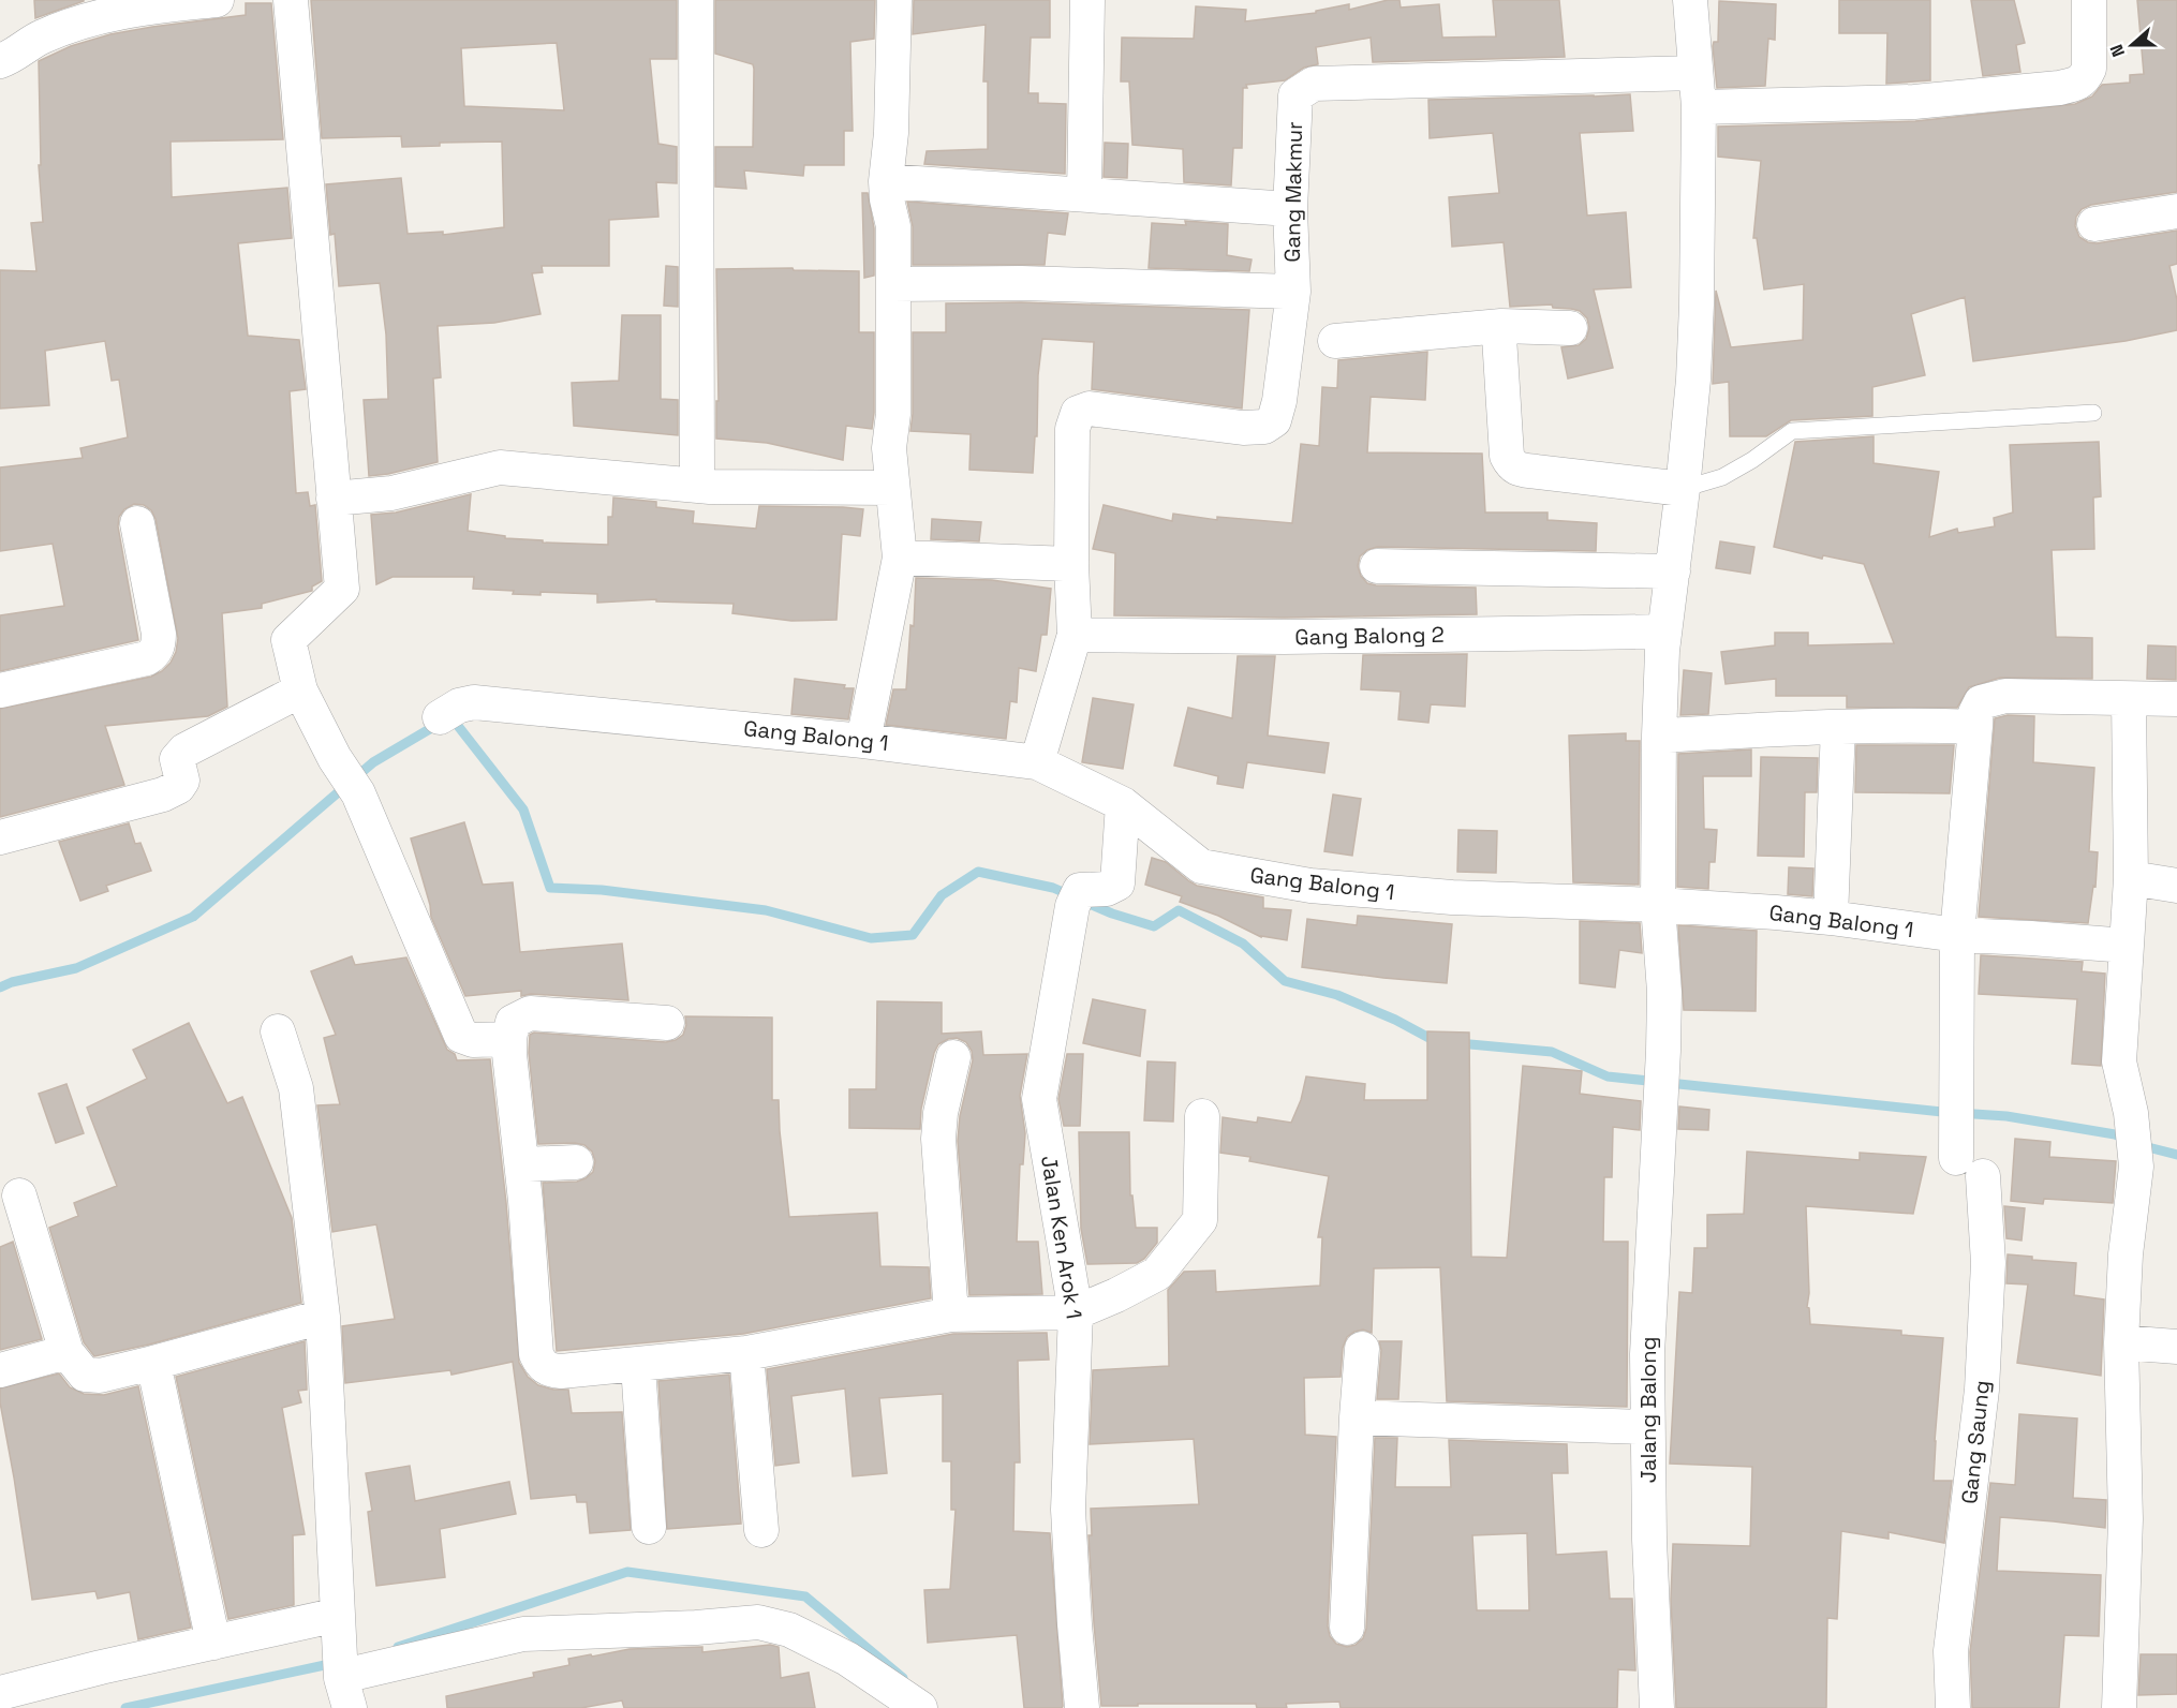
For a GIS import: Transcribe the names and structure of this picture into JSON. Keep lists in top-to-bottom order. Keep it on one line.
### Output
{"streets":{"street":["Gang Makmur","Gang Balong 2","Gang Balong 1","Jalan Ken Arok 1","Jalang Balong","Gang Saung"]},"crossings":[["Gang Makmur","Jalang Balong"],["Gang Balong 2","Jalang Balong"],["Gang Balong 1","Jalan Ken Arok 1"],["Gang Balong 1","Jalang Balong"],["Gang Balong 1","Gang Saung"]],"north":"left"}
